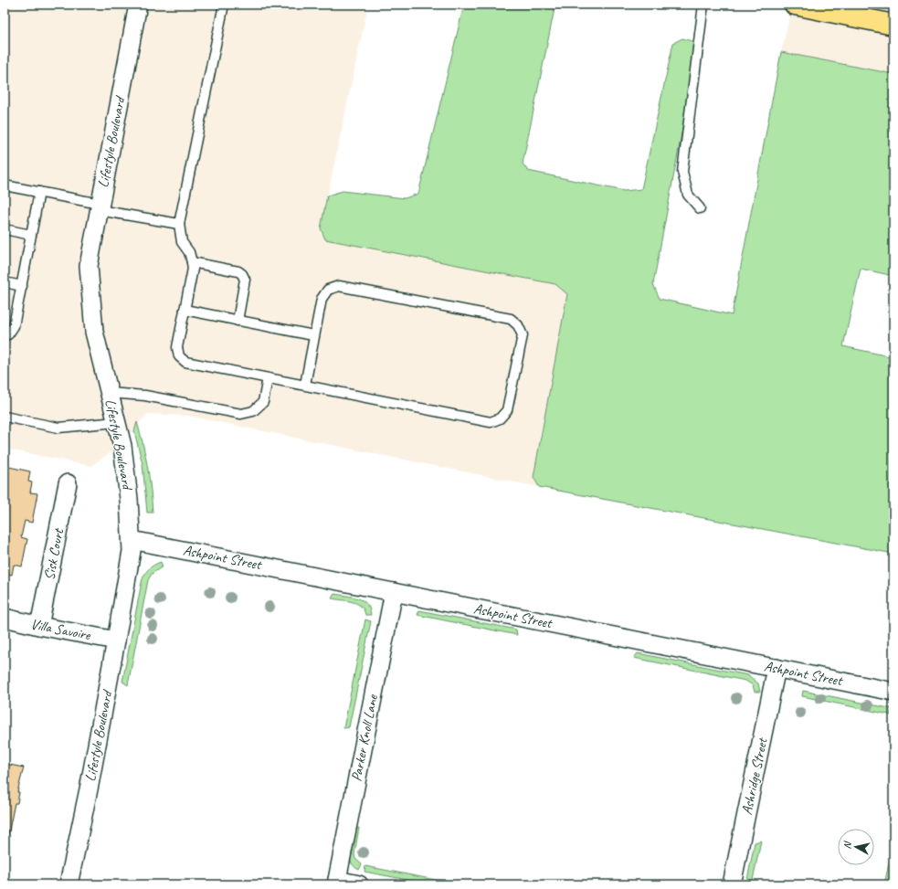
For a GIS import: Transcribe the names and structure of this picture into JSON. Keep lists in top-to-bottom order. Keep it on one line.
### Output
{"streets":{"street":["Lifestyle Boulevard","Sisk Court","Ashpoint Street","Villa Savoire","Parker Knoll Lane","Ashridge Street"]},"crossings":[["Lifestyle Boulevard","Ashpoint Street"],["Lifestyle Boulevard","Villa Savoire"],["Sisk Court","Villa Savoire"],["Ashpoint Street","Parker Knoll Lane"],["Ashpoint Street","Ashridge Street"]],"north":"left"}
